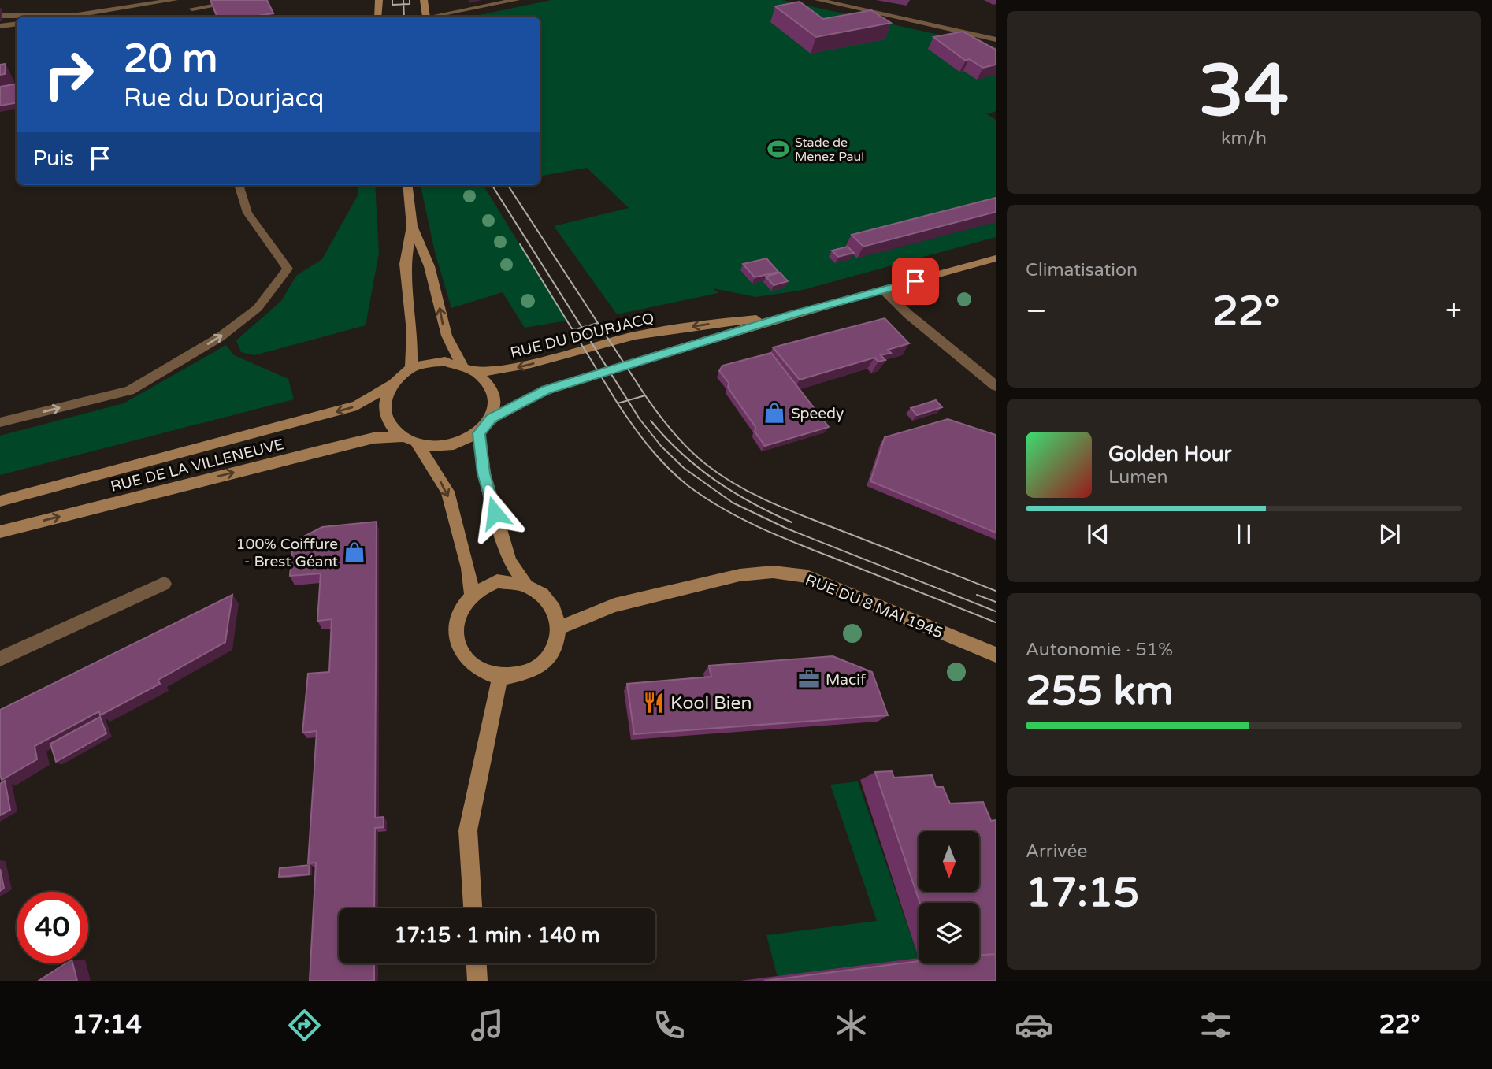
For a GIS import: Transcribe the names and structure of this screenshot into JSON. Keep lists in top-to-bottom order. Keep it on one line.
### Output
{"streets":{"main road":["RUE DU DOURJACQ","RUE DE LA VILLENEUVE","RUE DU 8 MAI 1945"]},"crossings":[["RUE DU DOURJACQ","RUE DE LA VILLENEUVE"]],"places":{"sports":["Stade de Menez Paul"],"shop":["Speedy","100% Coiffure - Brest Géant"],"office":["Macif"],"restaurant":["Kool Bien"]},"north":"bottom","page":{"tile":[["34","km/h"],"Climatisation",["Autonomie · 51%","255 km"],["Arrivée","17:15"]],"turn":["20 m","Rue du Dourjacq"],"then":"Puis","heat":["−","22°","+"],"song":["Golden Hour","Lumen"],"limit":"40","trip":"17:15 · 1 min · 140 m","tabs":["17:14","22°"]}}
